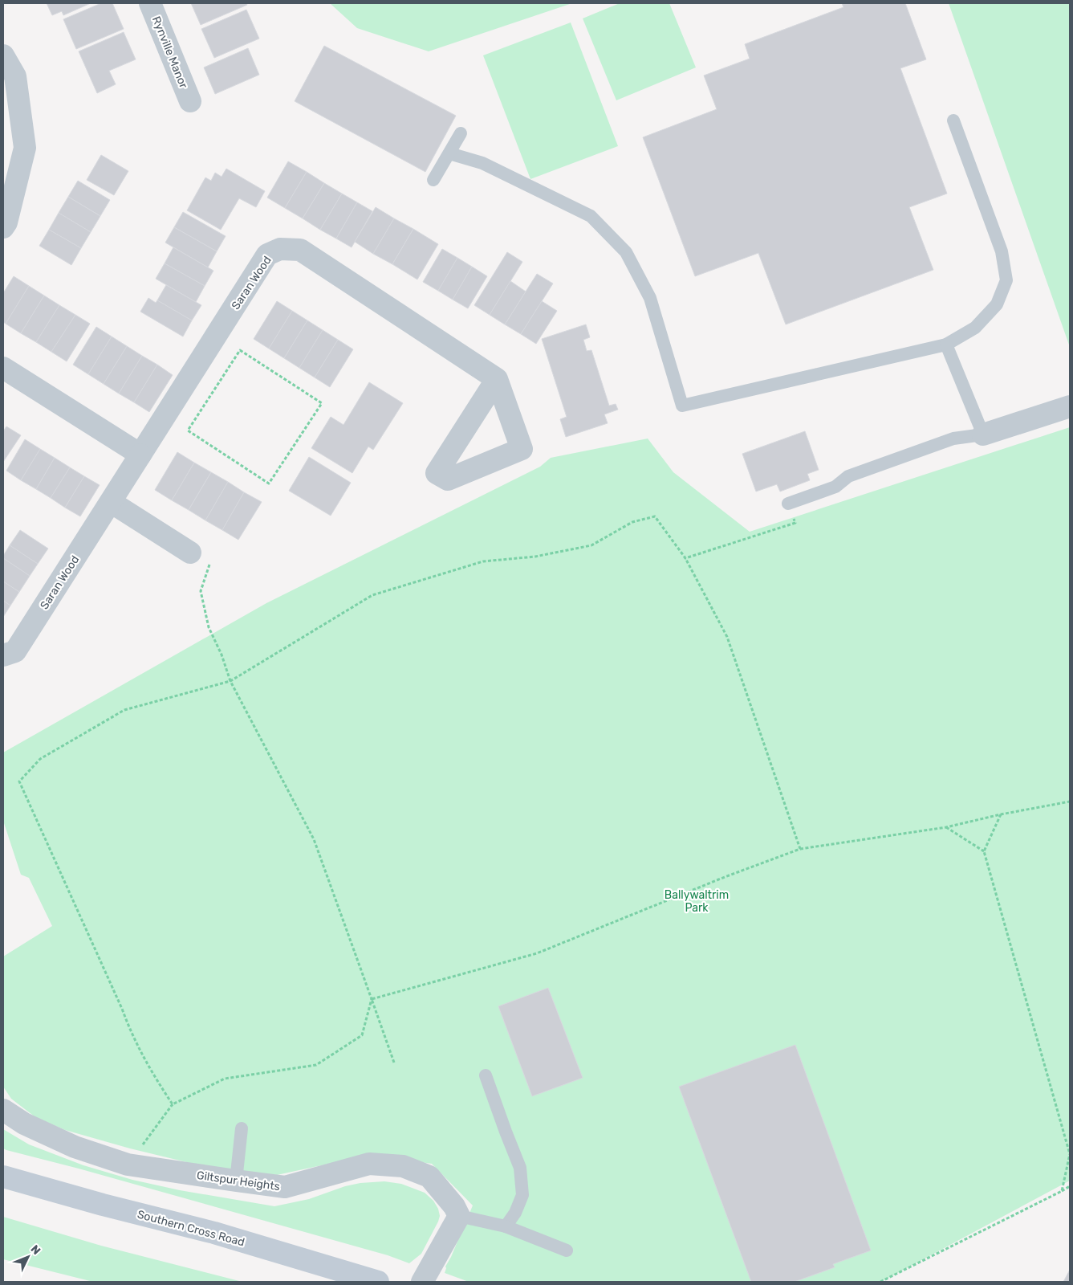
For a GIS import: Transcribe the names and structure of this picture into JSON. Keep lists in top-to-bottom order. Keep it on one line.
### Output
{"streets":{"main road":["Southern Cross Road"],"street":["Rynville Manor","Saran Wood","Giltspur Heights"]},"parks":["Ballywaltrim Park"],"north":"top right"}
